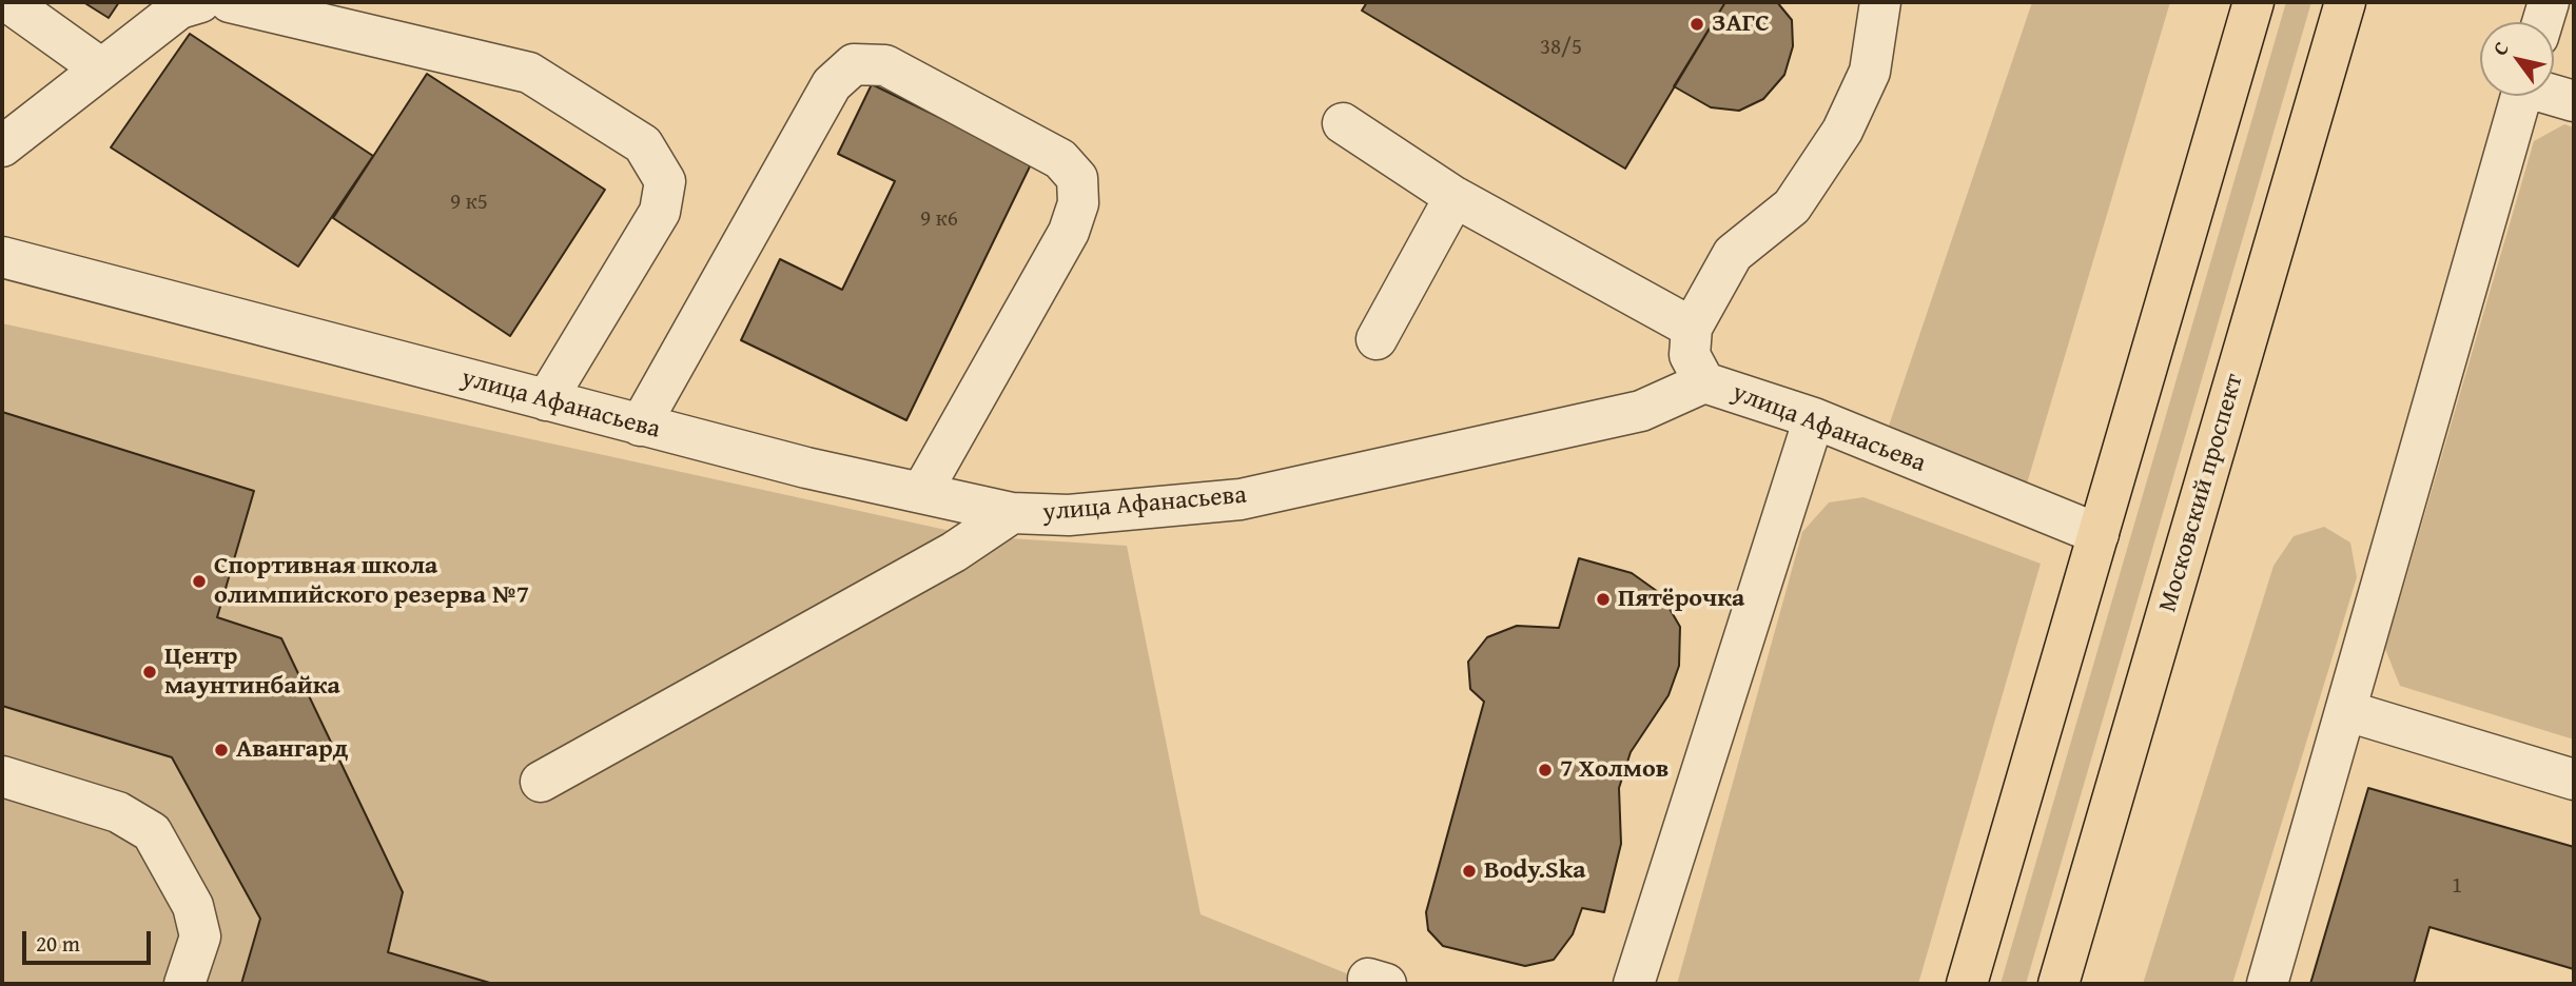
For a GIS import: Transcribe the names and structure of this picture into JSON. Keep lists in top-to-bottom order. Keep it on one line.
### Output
{"streets":{"main road":["Московский проспект"],"street":["улица Афанасьева"]},"places":["ЗАГС","Спортивная школа олимпийского резерва №7","Пятёрочка","Центр маунтинбайка","Авангард","7 Холмов","Body.Ska"],"house_numbers":["38/5","9 к5","9 к6","1"],"scale_bar":"20 m","north":"top left"}
